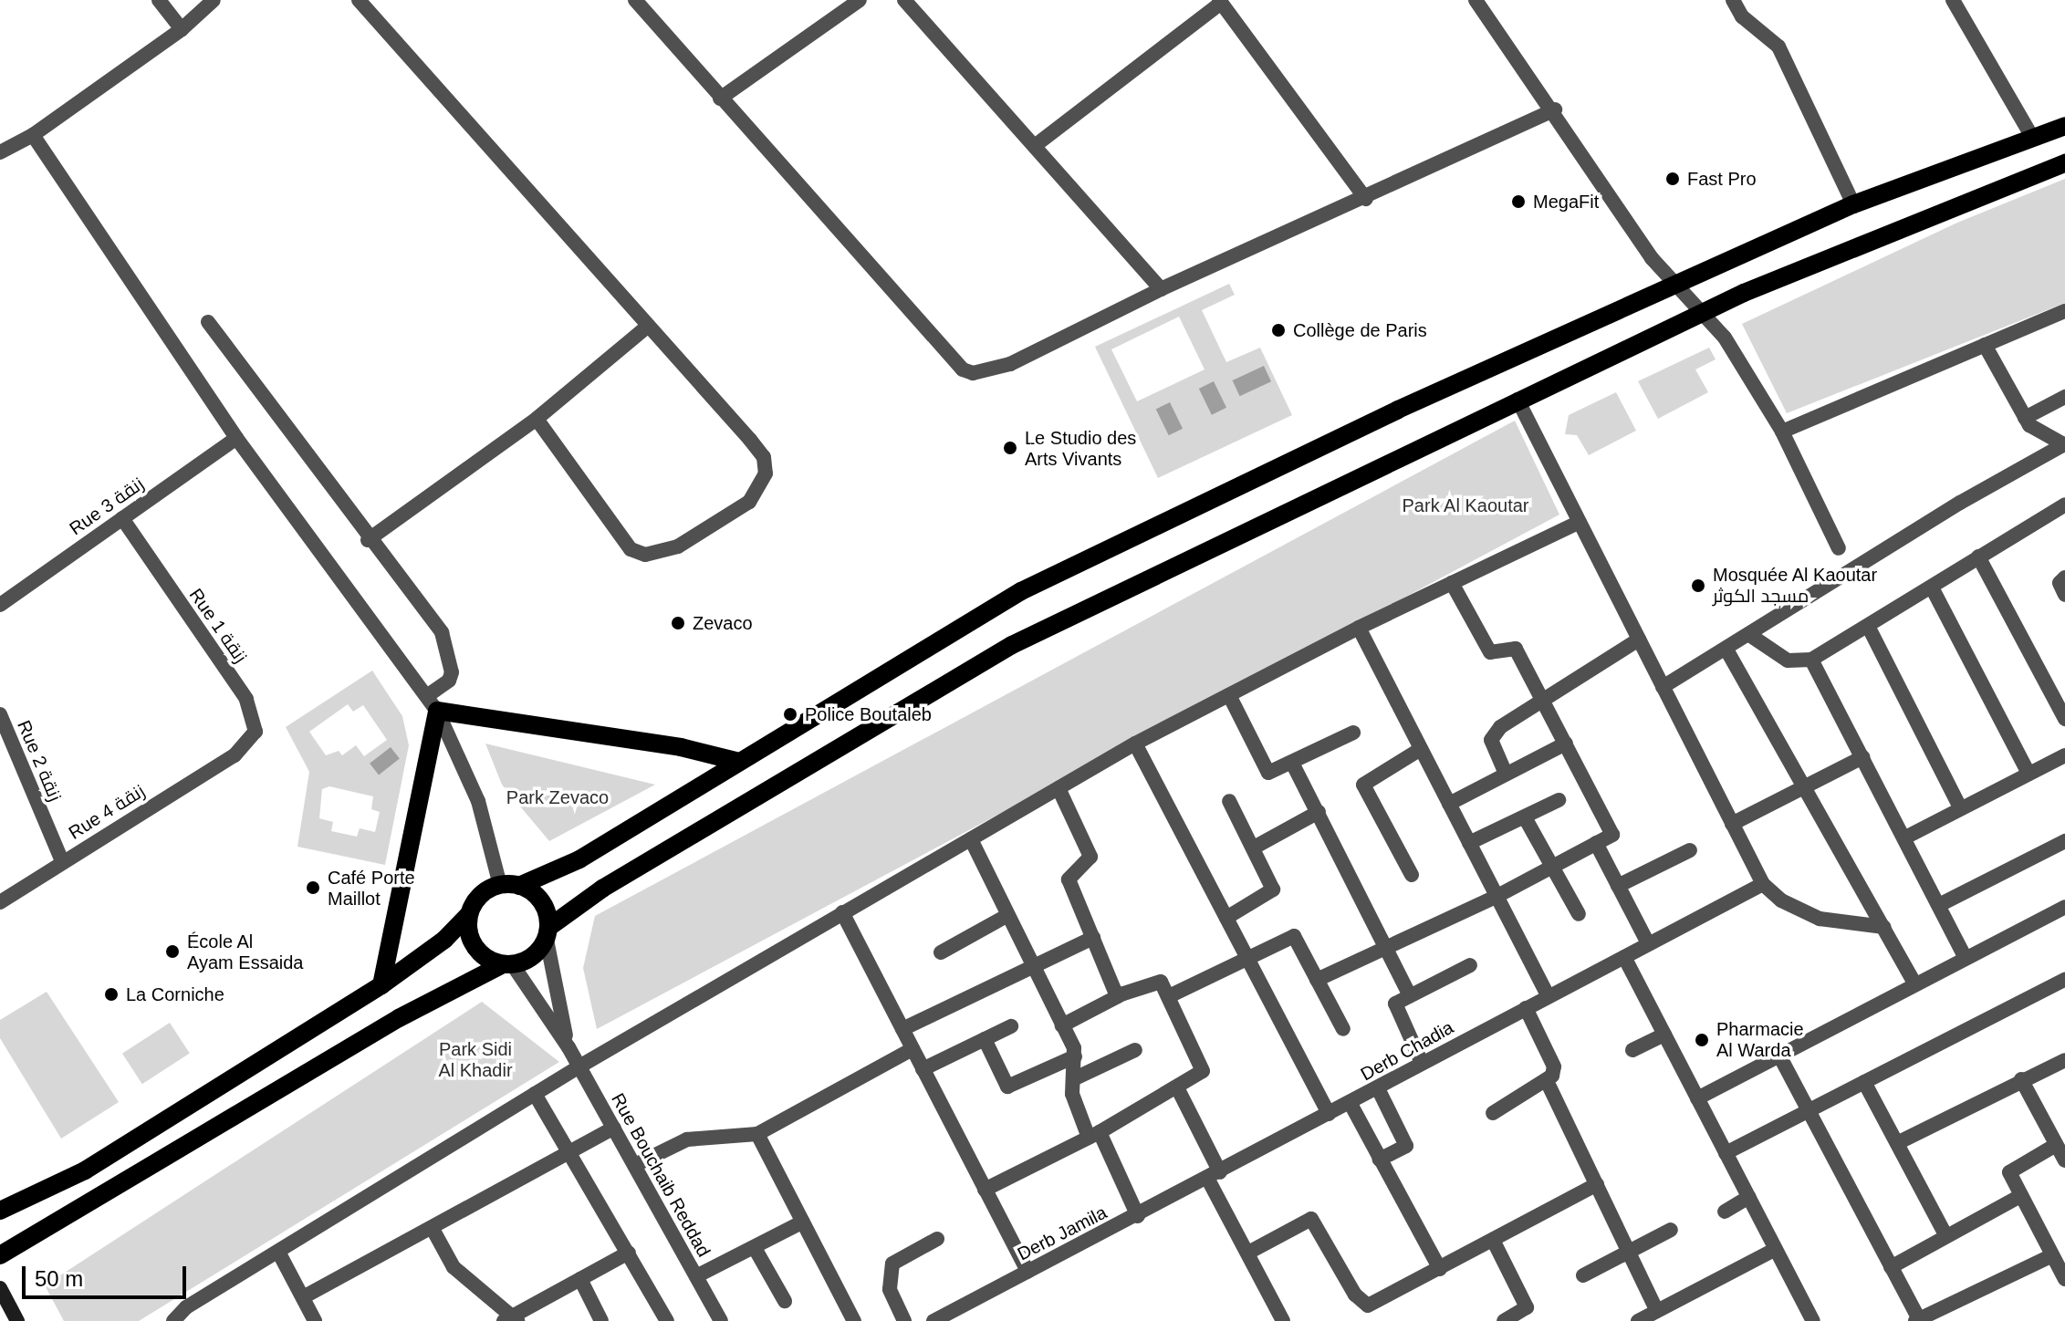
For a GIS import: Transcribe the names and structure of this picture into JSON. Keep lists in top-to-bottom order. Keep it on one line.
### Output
{"streets":{"street":["Rue 3 زنقة","Rue 1 زنقة","Rue 2 زنقة","Rue 4 زنقة","Derb Chadia","Rue Bouchaib Reddad","Derb Jamila"]},"crossings":[["Rue 3 زنقة","Rue 1 زنقة"],["Rue 1 زنقة","Rue 4 زنقة"],["Rue 2 زنقة","Rue 4 زنقة"],["Derb Chadia","Derb Jamila"]],"parks":["Park Al Kaoutar","Park Zevaco","Park Sidi Al Khadir"],"places":["Fast Pro","MegaFit","Collège de Paris","Le Studio des Arts Vivants","Mosquée Al Kaoutar مسجد الكوثر","Zevaco","Police Boutaleb","Café Porte Maillot","École Al Ayam Essaida","La Corniche","Pharmacie Al Warda"],"scale_bar":"50 m"}
